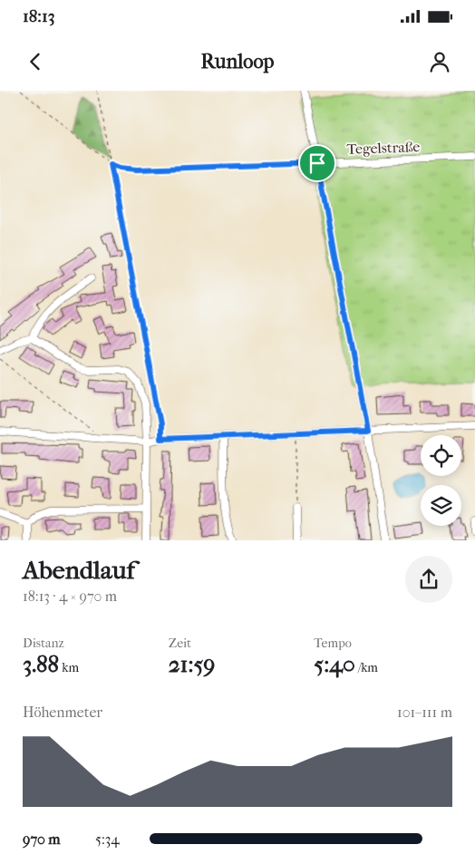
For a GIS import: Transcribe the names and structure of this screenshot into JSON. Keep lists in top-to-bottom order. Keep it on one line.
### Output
{"streets":{"street":["Tegelstraße"]},"page":{"status":"18:13","header":"Runloop","heading":["Abendlauf","18:13 · 4 × 970 m"],"stats":[["Distanz","3.88 km"],["Zeit","21:59"],["Tempo","5:40 /km"]],"chart":["Höhenmeter","101–111 m"],"list":[{"name":"970 m","note":"5:34"}]}}
